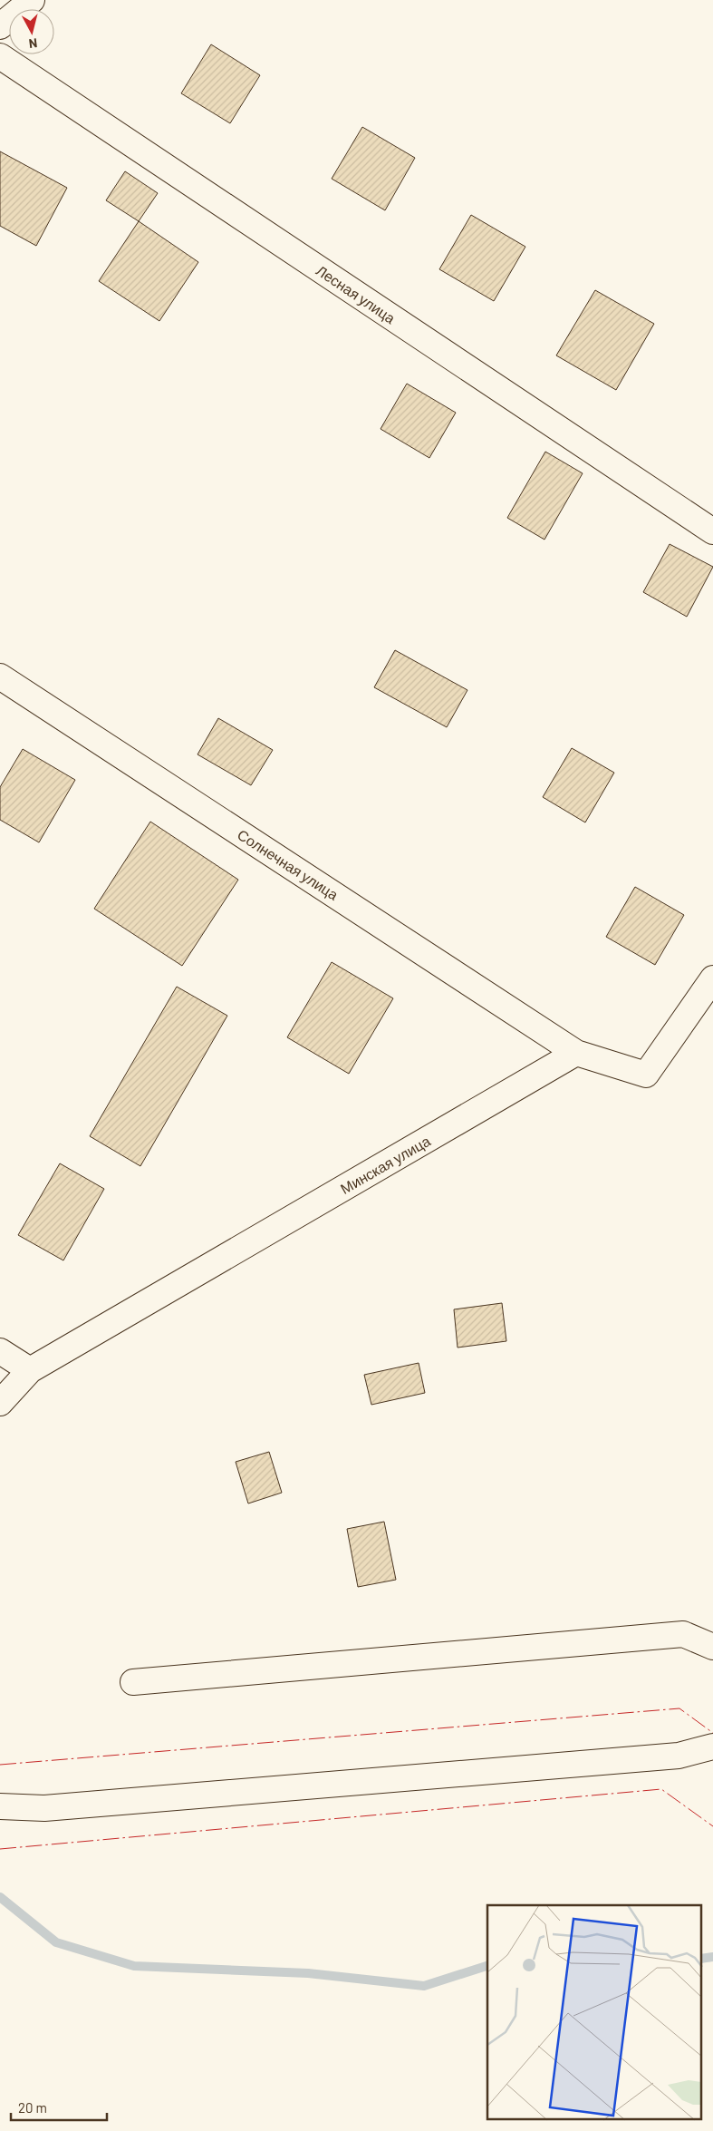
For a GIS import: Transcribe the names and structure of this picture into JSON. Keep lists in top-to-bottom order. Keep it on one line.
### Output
{"streets":{"street":["Лесная улица","Солнечная улица","Минская улица"]},"crossings":[["Солнечная улица","Минская улица"]],"scale_bar":"20 m","north":"bottom"}
